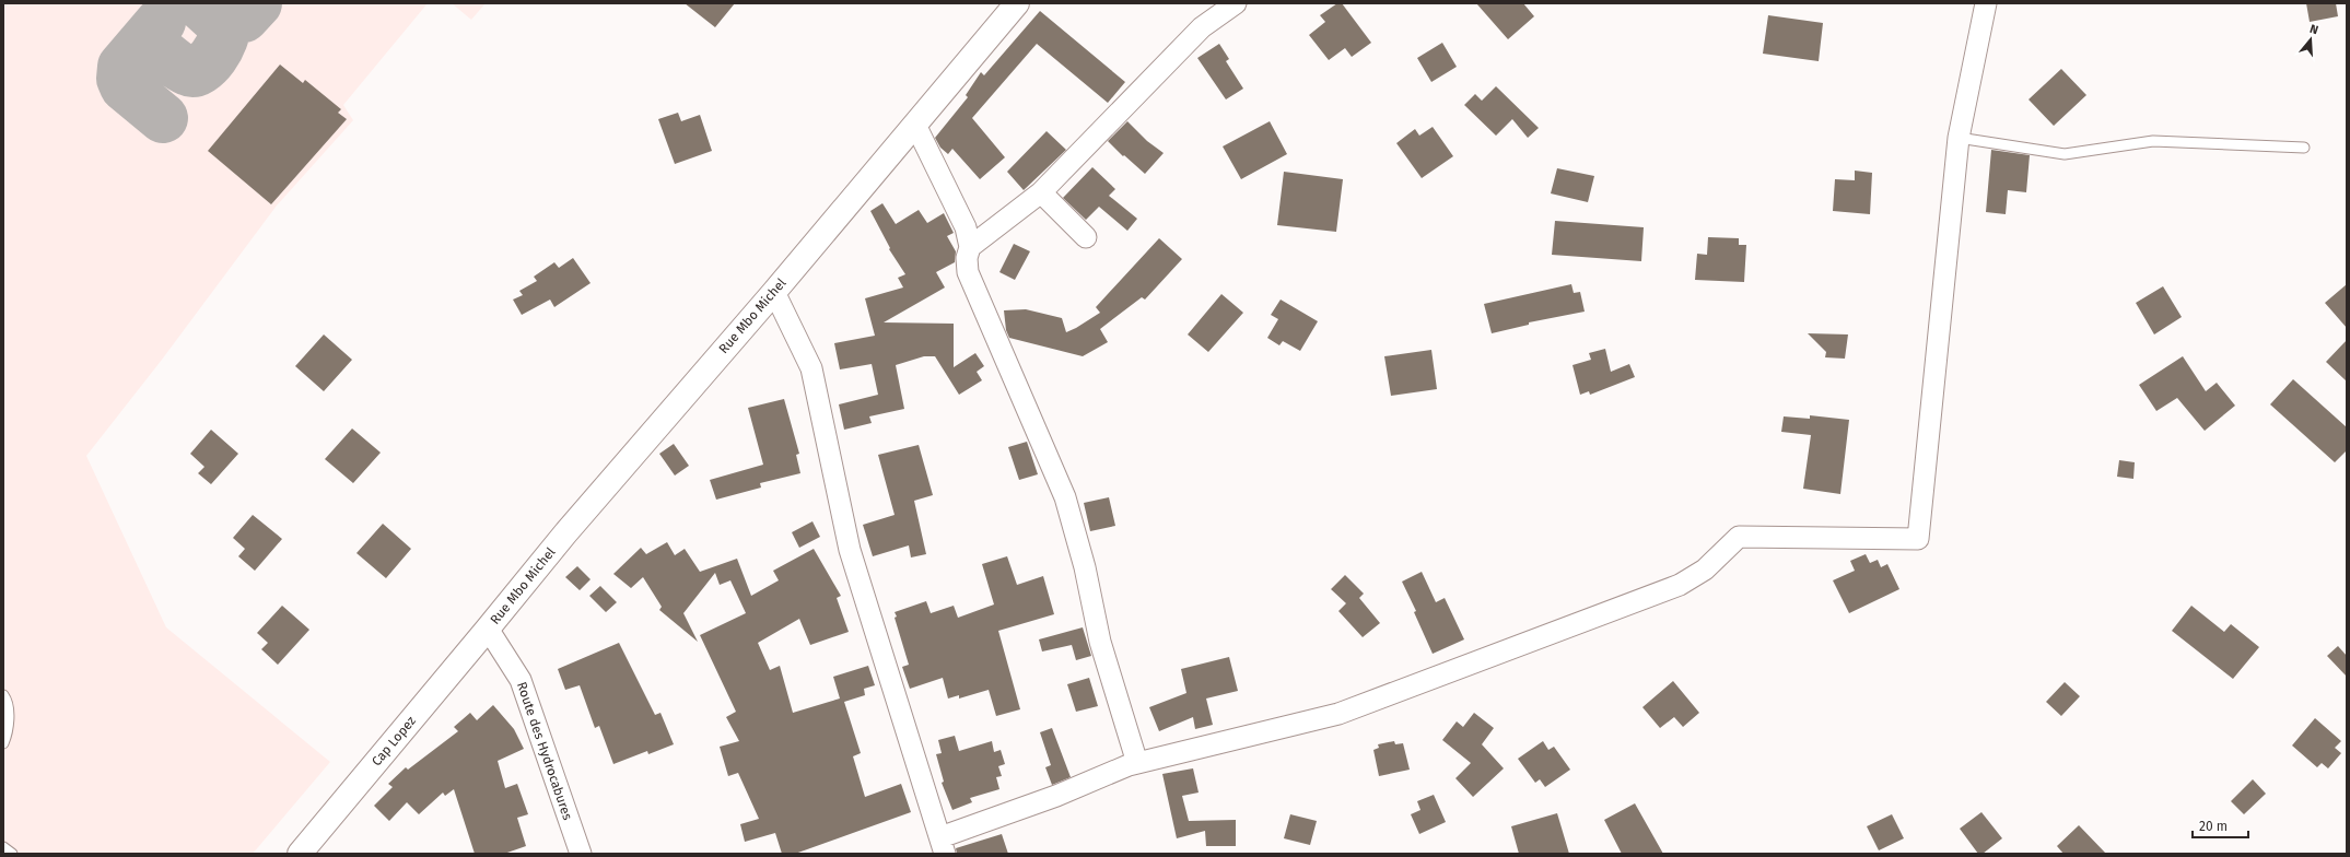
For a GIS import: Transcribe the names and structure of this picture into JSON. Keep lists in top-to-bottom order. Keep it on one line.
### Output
{"streets":{"street":["Rue Mbo Michel","Cap Lopez","Route des Hydrocabures"]},"crossings":[["Rue Mbo Michel","Cap Lopez"],["Rue Mbo Michel","Route des Hydrocabures"],["Cap Lopez","Route des Hydrocabures"]],"scale_bar":"20 m","north":"top"}
